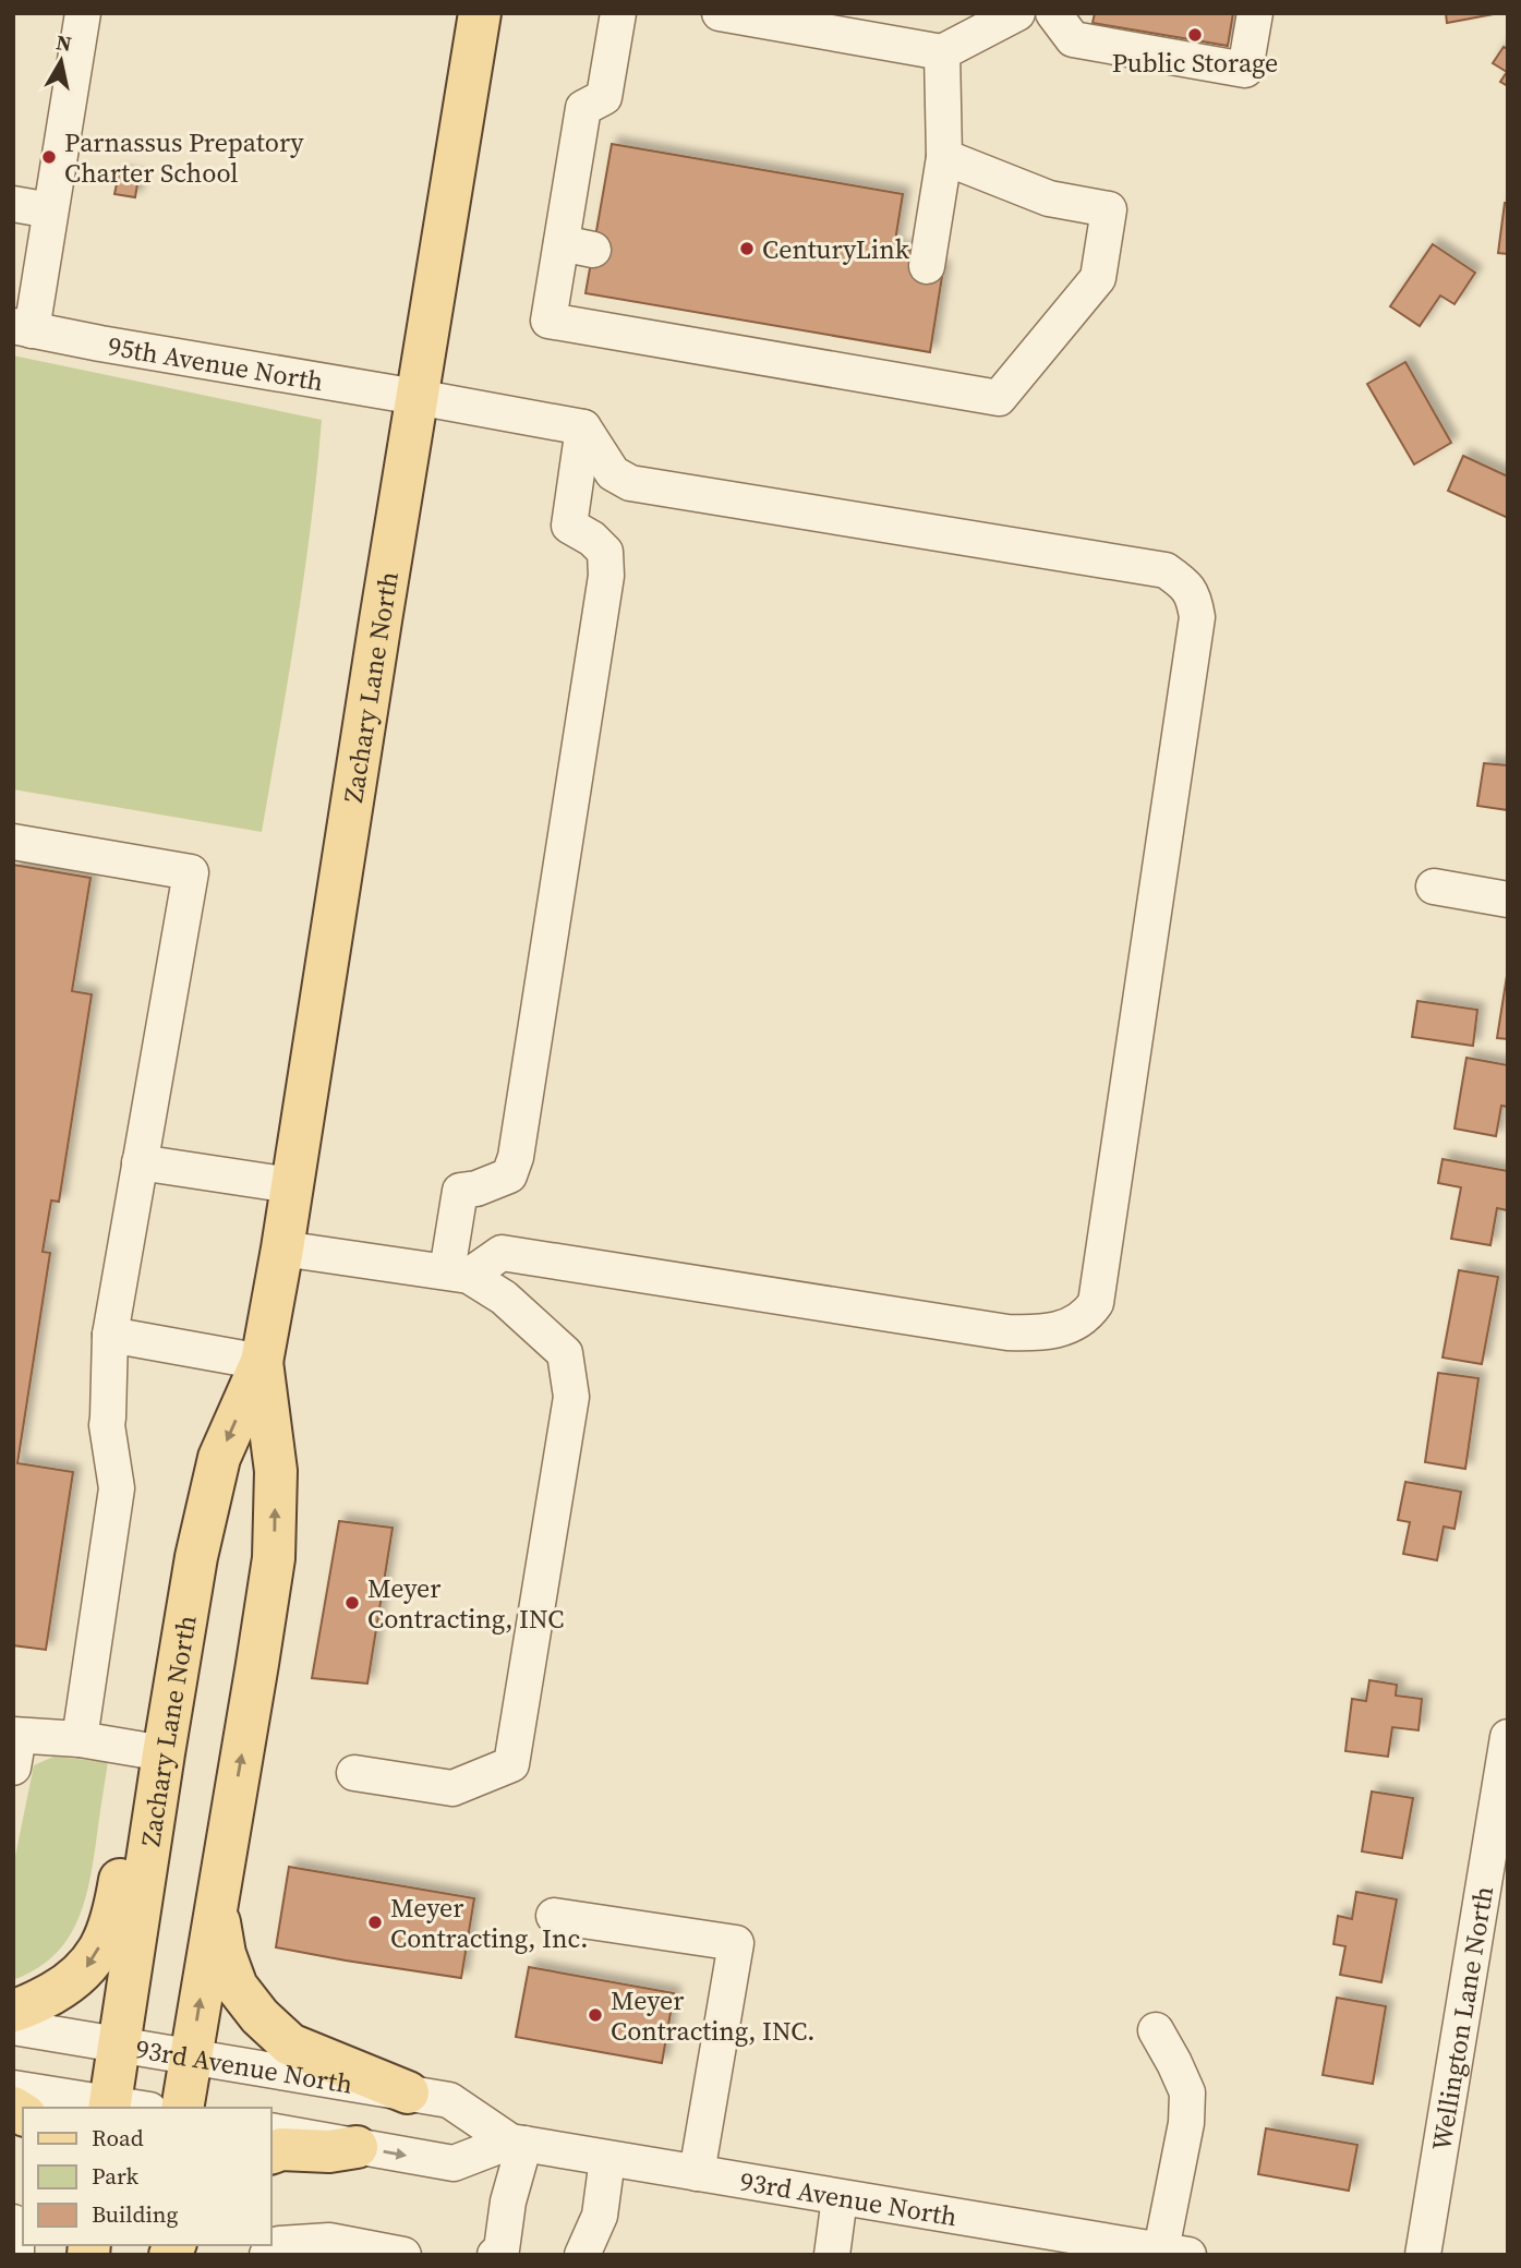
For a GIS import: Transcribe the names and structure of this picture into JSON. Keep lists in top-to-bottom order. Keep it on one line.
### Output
{"streets":{"main road":["Zachary Lane North"],"street":["95th Avenue North","Wellington Lane North","93rd Avenue North"]},"crossings":[["95th Avenue North","Zachary Lane North"],["Zachary Lane North","93rd Avenue North"]],"places":["Public Storage","Parnassus Prepatory Charter School","CenturyLink","Meyer Contracting, INC","Meyer Contracting, Inc.","Meyer Contracting, INC."],"legend":["Road","Park","Building"],"north":"top"}
